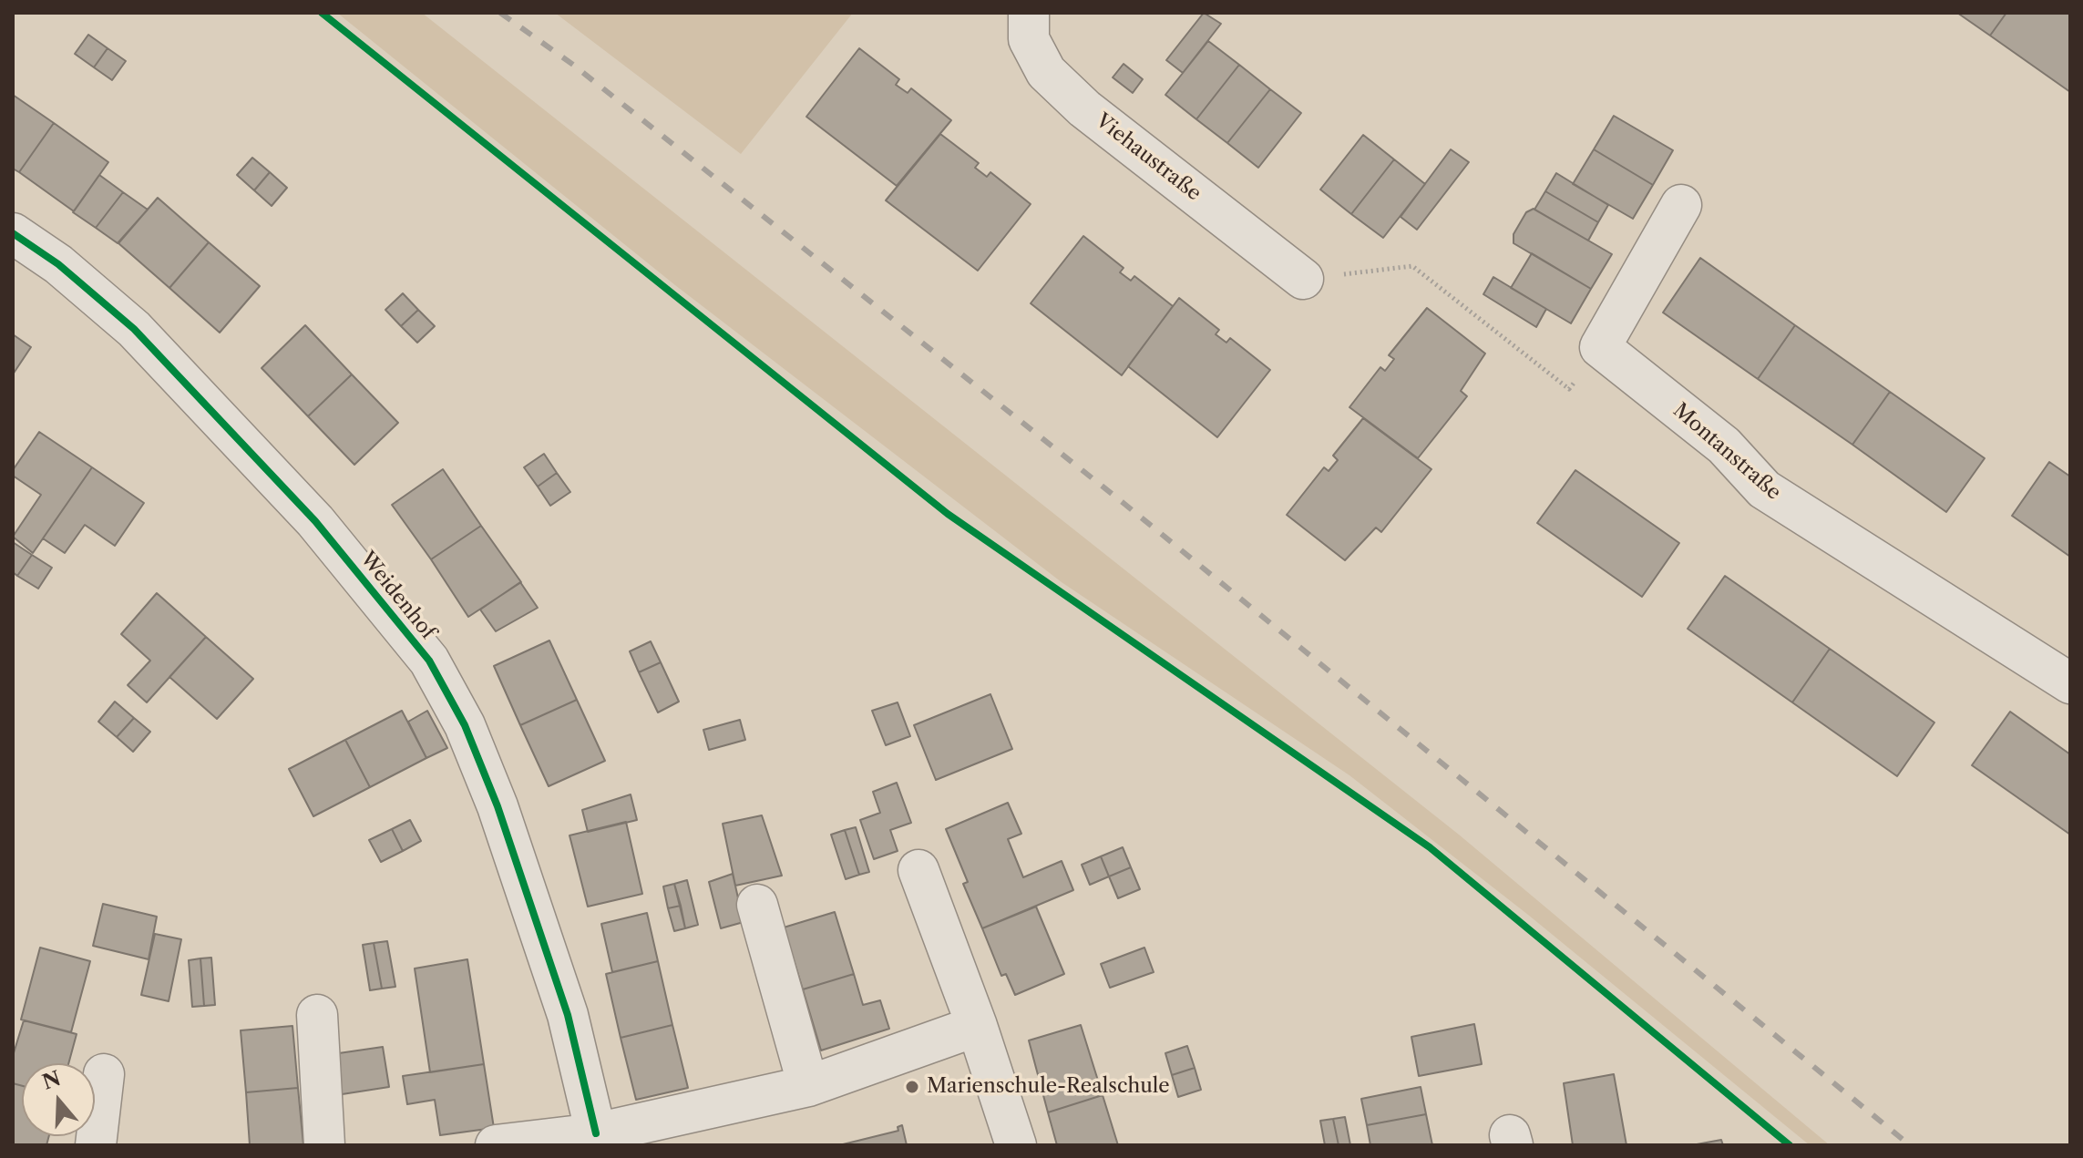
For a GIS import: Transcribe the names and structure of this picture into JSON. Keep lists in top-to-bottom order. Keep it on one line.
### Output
{"streets":{"street":["Viehaustraße","Montanstraße","Weidenhof"]},"places":["Marienschule-Realschule"],"north":"top"}
